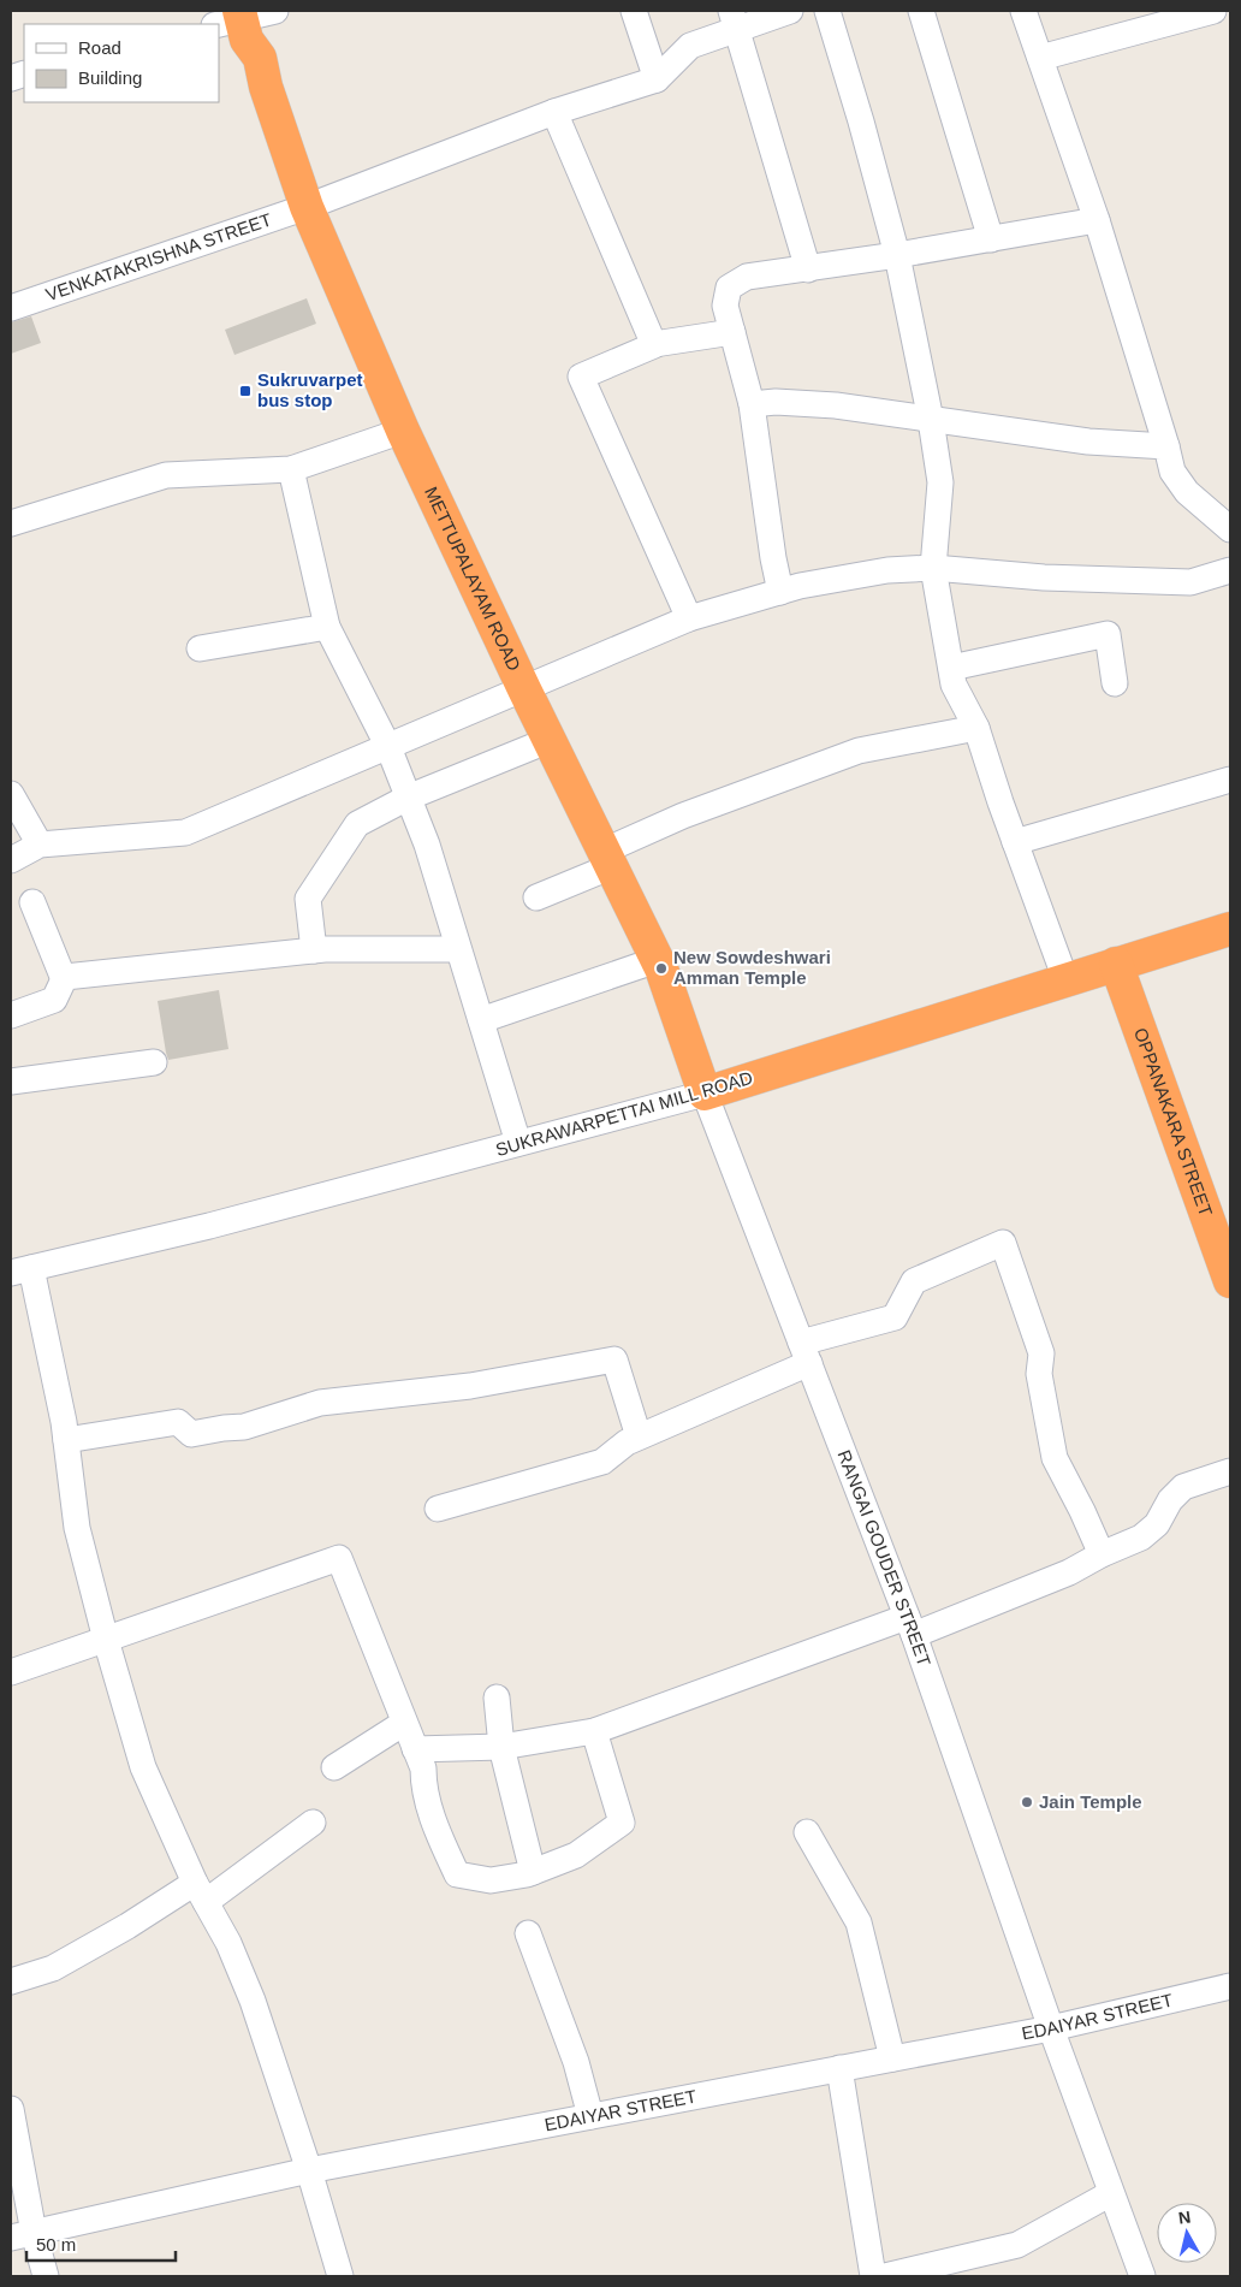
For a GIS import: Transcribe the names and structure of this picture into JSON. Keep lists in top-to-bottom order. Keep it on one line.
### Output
{"streets":{"highway":["METTUPALAYAM ROAD","SUKRAWARPETTAI MILL ROAD","OPPANAKARA STREET"],"street":["VENKATAKRISHNA STREET","RANGAI GOUDER STREET","EDAIYAR STREET"]},"crossings":[["VENKATAKRISHNA STREET","METTUPALAYAM ROAD"],["METTUPALAYAM ROAD","SUKRAWARPETTAI MILL ROAD"],["METTUPALAYAM ROAD","RANGAI GOUDER STREET"],["SUKRAWARPETTAI MILL ROAD","OPPANAKARA STREET"],["SUKRAWARPETTAI MILL ROAD","RANGAI GOUDER STREET"],["RANGAI GOUDER STREET","EDAIYAR STREET"]],"places":{"transit":["Sukruvarpet bus stop"],"other":["New Sowdeshwari Amman Temple","Jain Temple"]},"legend":["Road","Building"],"scale_bar":"50 m","north":"top"}
